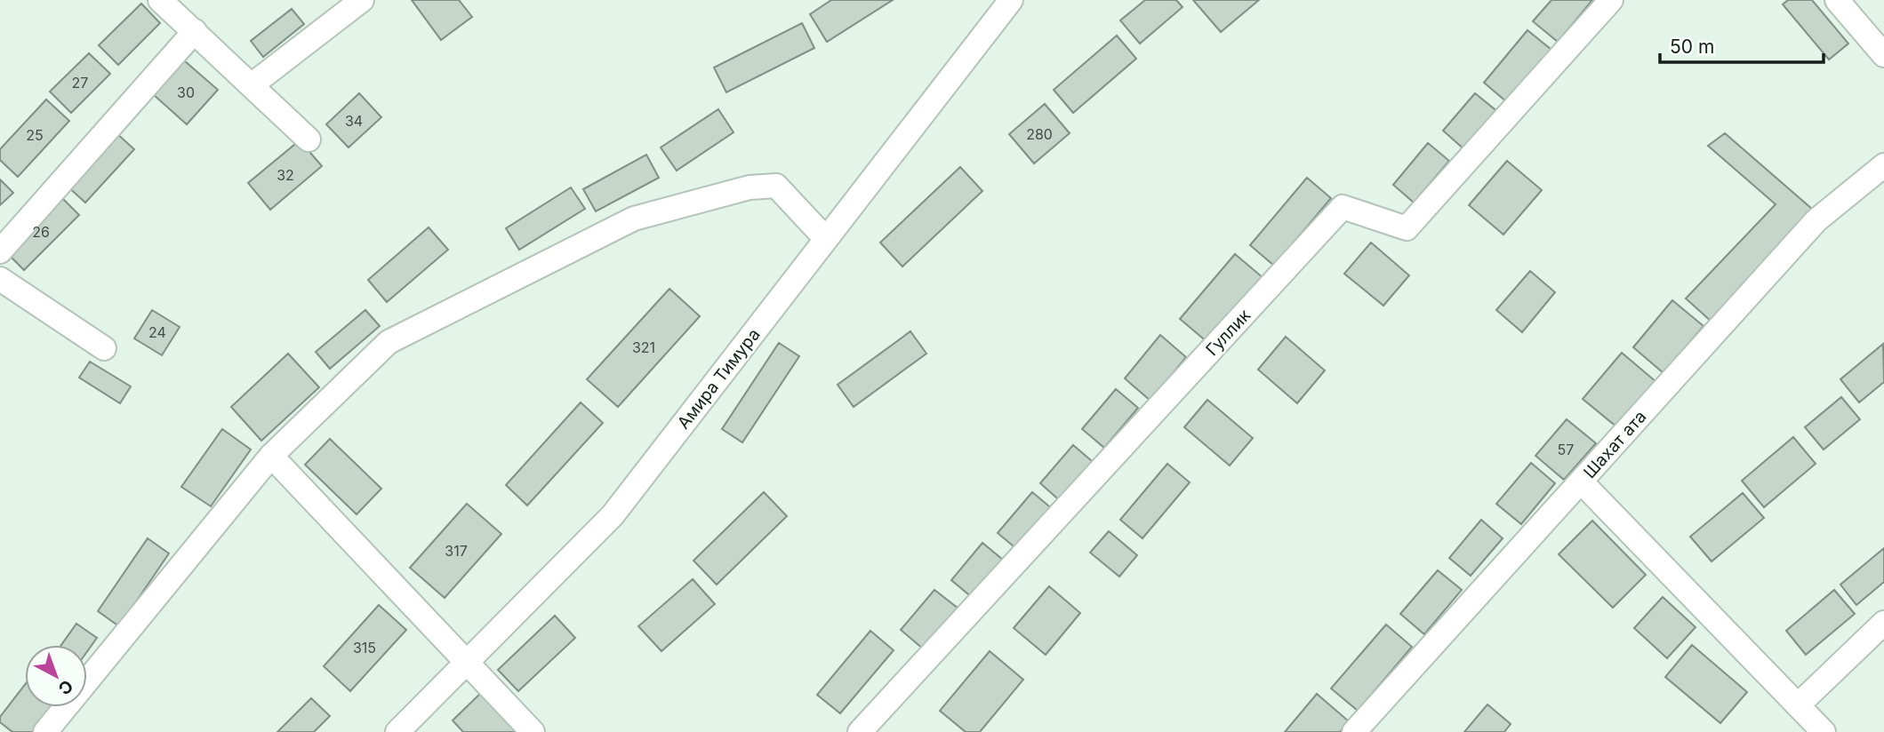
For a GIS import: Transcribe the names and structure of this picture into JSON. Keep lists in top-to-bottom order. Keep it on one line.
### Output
{"streets":{"street":["Гуллик","Амира Тимура","Шахат ата"]},"house_numbers":["27","30","34","280","25","32","26","24","321","57","317","315"],"scale_bar":"50 m","north":"bottom right"}
